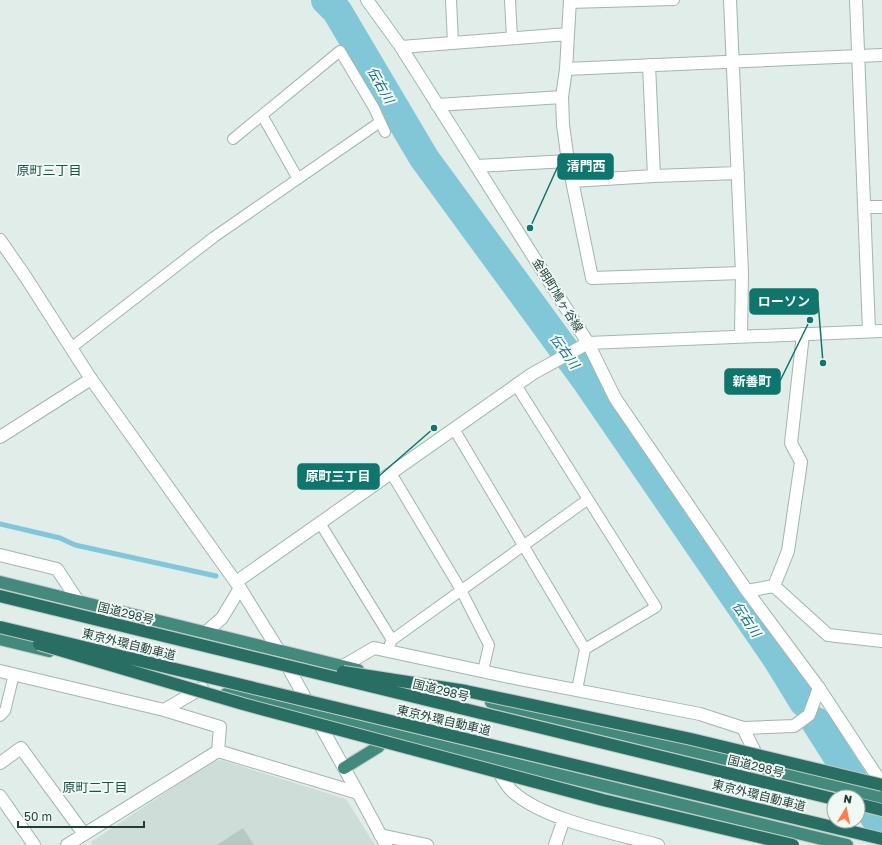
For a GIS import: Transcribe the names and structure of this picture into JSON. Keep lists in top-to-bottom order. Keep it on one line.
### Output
{"streets":{"highway":["国道298号","東京外環自動車道"],"street":["金明町鳩ヶ谷線"]},"districts":["原町三丁目","原町二丁目"],"water":["伝右川"],"places":["清門西","新善町","ローソン","原町三丁目"],"scale_bar":"50 m","north":"top"}
